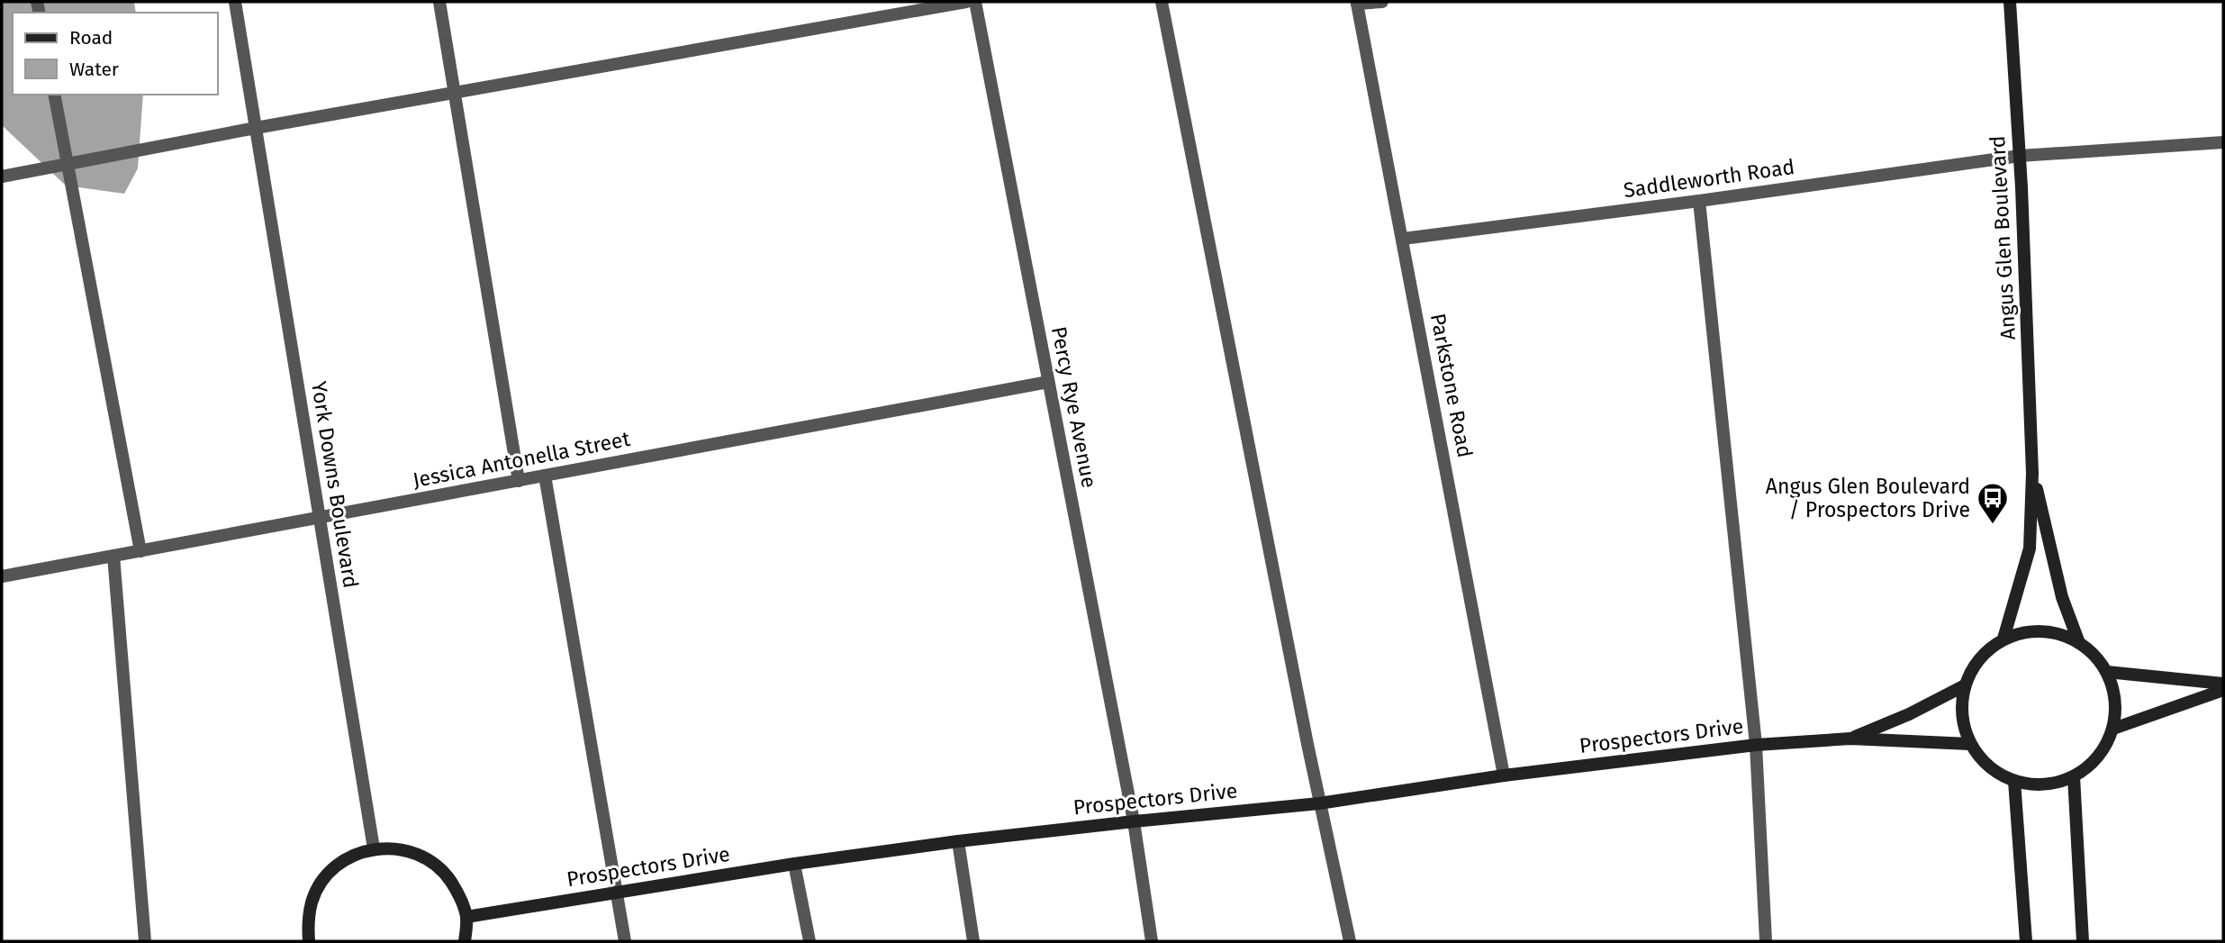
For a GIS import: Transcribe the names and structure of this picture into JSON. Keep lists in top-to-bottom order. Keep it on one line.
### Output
{"streets":{"street":["Saddleworth Road","Angus Glen Boulevard","Parkstone Road","Percy Rye Avenue","Jessica Antonella Street","York Downs Boulevard","Prospectors Drive"]},"crossings":[["Saddleworth Road","Angus Glen Boulevard"],["Saddleworth Road","Parkstone Road"],["Angus Glen Boulevard","Prospectors Drive"],["Parkstone Road","Prospectors Drive"],["Percy Rye Avenue","Jessica Antonella Street"],["Percy Rye Avenue","Prospectors Drive"],["Jessica Antonella Street","York Downs Boulevard"]],"places":{"bus stop":["Angus Glen Boulevard / Prospectors Drive"]},"legend":["Road","Water"]}
